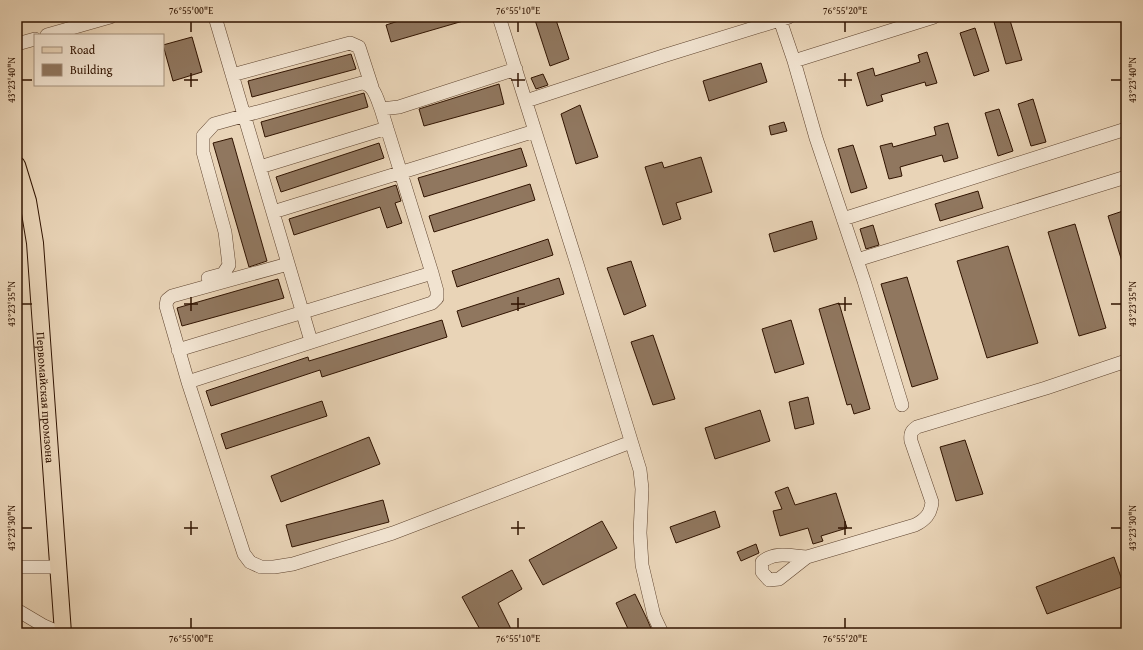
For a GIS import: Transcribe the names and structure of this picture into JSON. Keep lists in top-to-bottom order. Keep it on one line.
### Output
{"streets":{"main road":["Первомайская промзона"]},"legend":["Road","Building"],"coordinates":["76°55'00\"E","76°55'10\"E","76°55'20\"E","43°23'40\"N","43°23'35\"N","43°23'30\"N"]}
